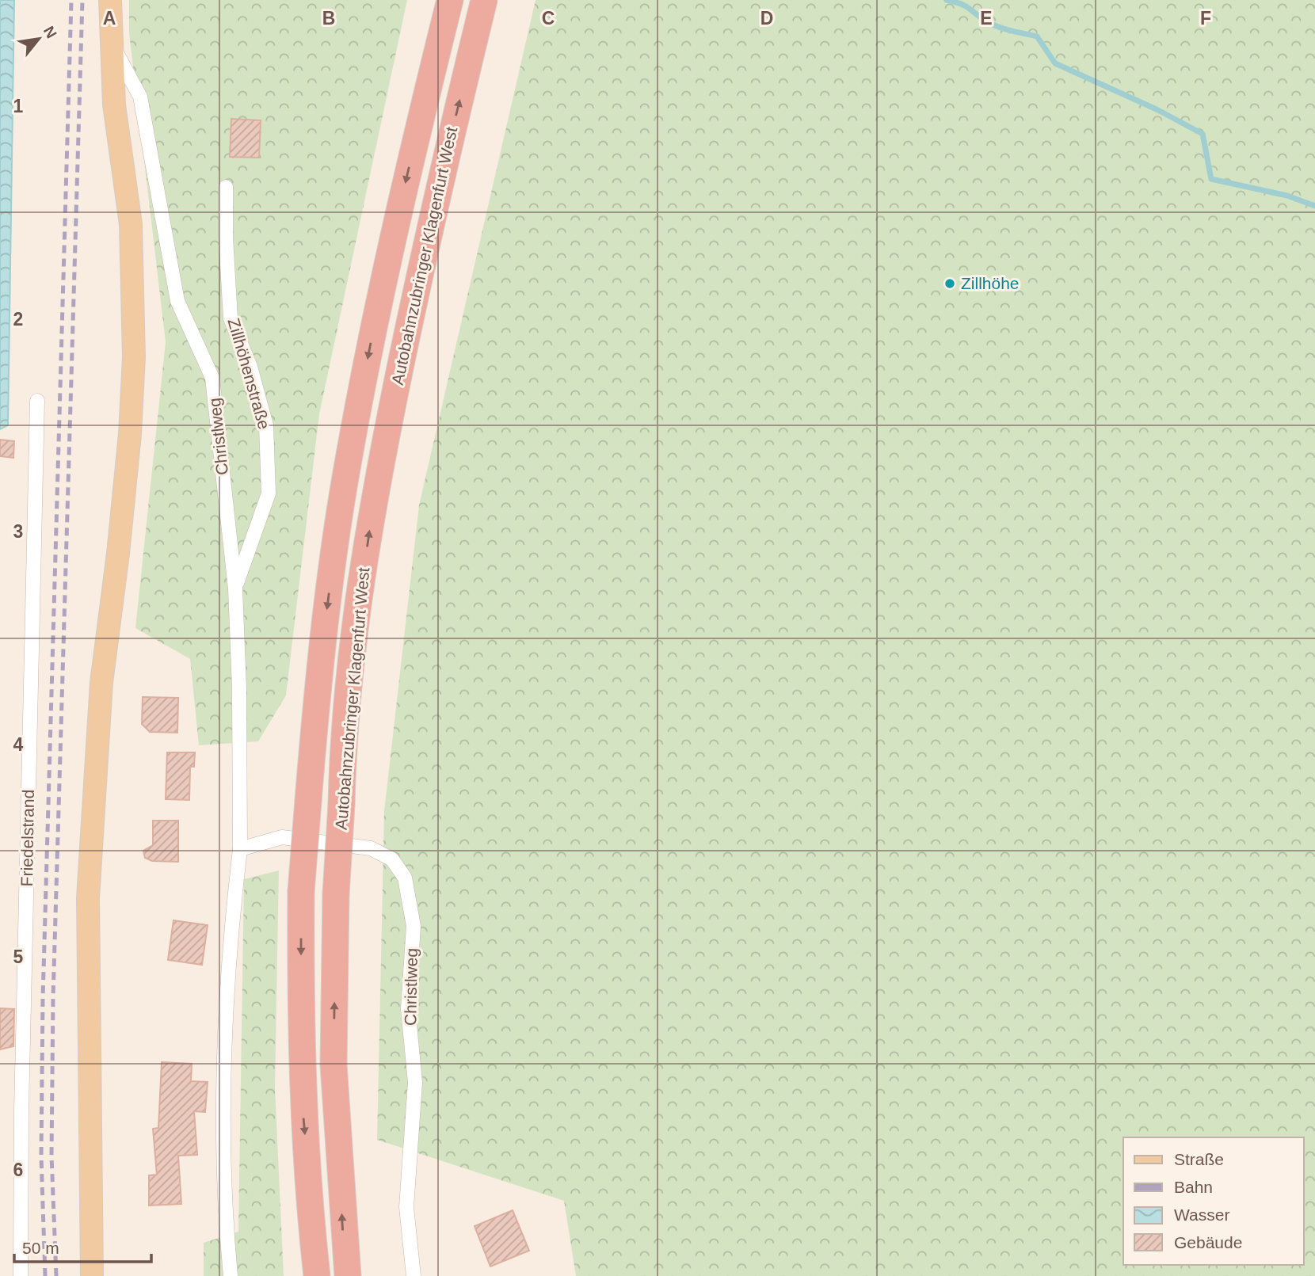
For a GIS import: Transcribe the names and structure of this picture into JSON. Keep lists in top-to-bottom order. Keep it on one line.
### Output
{"streets":{"highway":["Autobahnzubringer Klagenfurt West"],"street":["Zillhöhenstraße","Christlweg","Friedelstrand"]},"crossings":[["Zillhöhenstraße","Christlweg"]],"places":["Zillhöhe"],"legend":["Straße","Bahn","Wasser","Gebäude"],"scale_bar":"50 m","north":"top right","grid":{"columns":["A","B","C","D","E","F"],"rows":["1","2","3","4","5","6"]}}
